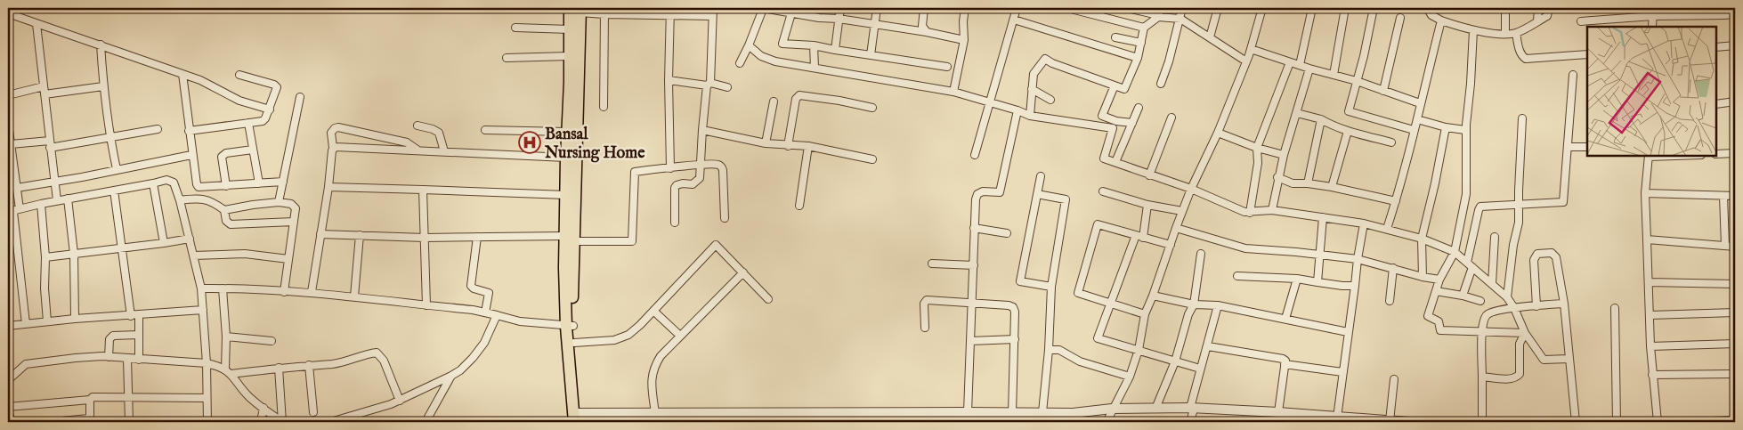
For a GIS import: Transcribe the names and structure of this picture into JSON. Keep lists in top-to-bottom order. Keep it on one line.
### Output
{"places":{"hospital":["Bansal Nursing Home"]}}
